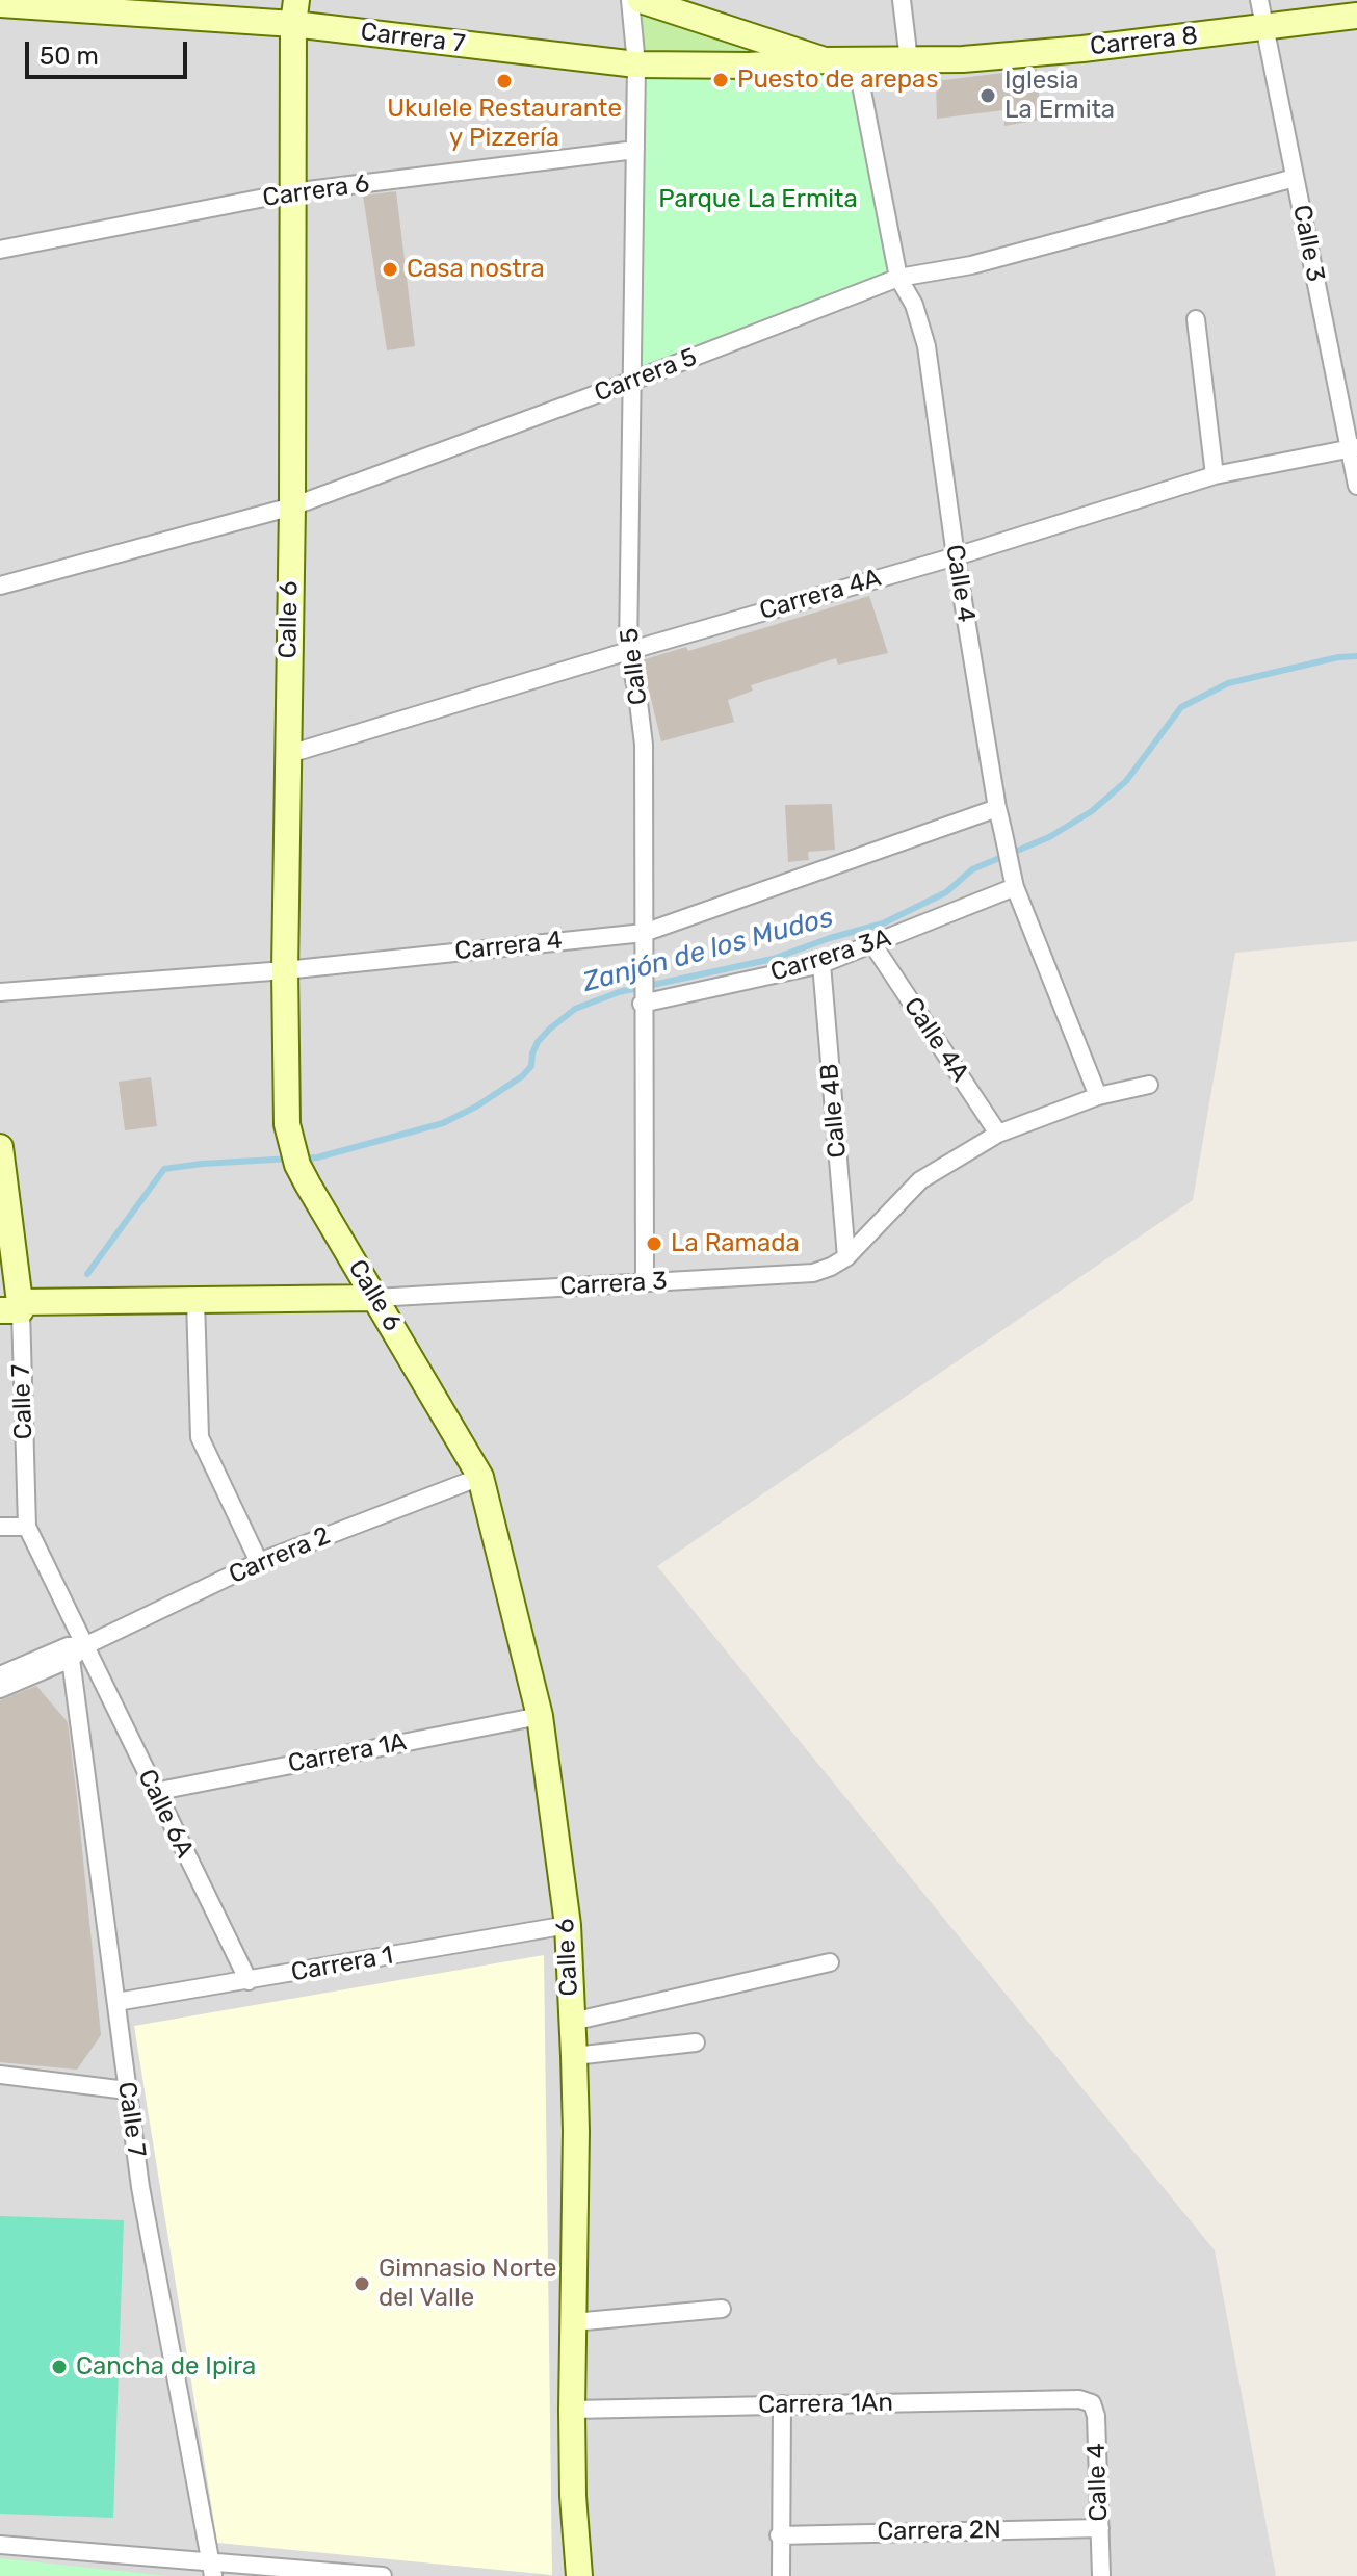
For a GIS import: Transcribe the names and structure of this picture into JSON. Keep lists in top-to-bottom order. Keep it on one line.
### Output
{"streets":{"street":["Carrera 7","Carrera 8","Carrera 6","Calle 3","Carrera 5","Calle 4","Carrera 4A","Calle 6","Calle 5","Carrera 4","Carrera 3A","Calle 4A","Calle 4B","Carrera 3","Calle 7","Carrera 2","Carrera 1A","Calle 6A","Carrera 1","Carrera 1An","Carrera 2N"]},"crossings":[["Carrera 7","Carrera 8"],["Carrera 7","Calle 6"],["Carrera 7","Calle 5"],["Carrera 8","Calle 3"],["Carrera 8","Calle 4"],["Carrera 6","Calle 6"],["Carrera 6","Calle 5"],["Calle 3","Carrera 5"],["Calle 3","Carrera 4A"],["Carrera 5","Calle 4"],["Carrera 5","Calle 6"],["Carrera 5","Calle 5"],["Calle 4","Carrera 4A"],["Calle 4","Carrera 4"],["Calle 4","Carrera 3A"],["Calle 4","Carrera 3"],["Calle 4","Carrera 1An"],["Calle 4","Carrera 2N"],["Carrera 4A","Calle 6"],["Carrera 4A","Calle 5"],["Calle 6","Carrera 4"],["Calle 6","Carrera 3"],["Calle 6","Carrera 2"],["Calle 6","Carrera 1A"],["Calle 6","Carrera 1"],["Calle 6","Carrera 1An"],["Calle 5","Carrera 4"],["Calle 5","Carrera 3A"],["Calle 5","Carrera 3"],["Carrera 3A","Calle 4A"],["Carrera 3A","Calle 4B"],["Calle 4A","Carrera 3"],["Calle 4B","Carrera 3"],["Carrera 3","Calle 7"],["Calle 7","Carrera 2"],["Calle 7","Calle 6A"],["Calle 7","Carrera 1"],["Carrera 2","Calle 6A"],["Carrera 1A","Calle 6A"],["Calle 6A","Carrera 1"]],"water":["Zanjón de los Mudos"],"parks":["Parque La Ermita"],"places":["Puesto de arepas","Ukulele Restaurante y Pizzería","Iglesia La Ermita","Casa nostra","La Ramada","Gimnasio Norte del Valle","Cancha de Ipira"],"scale_bar":"50 m"}
